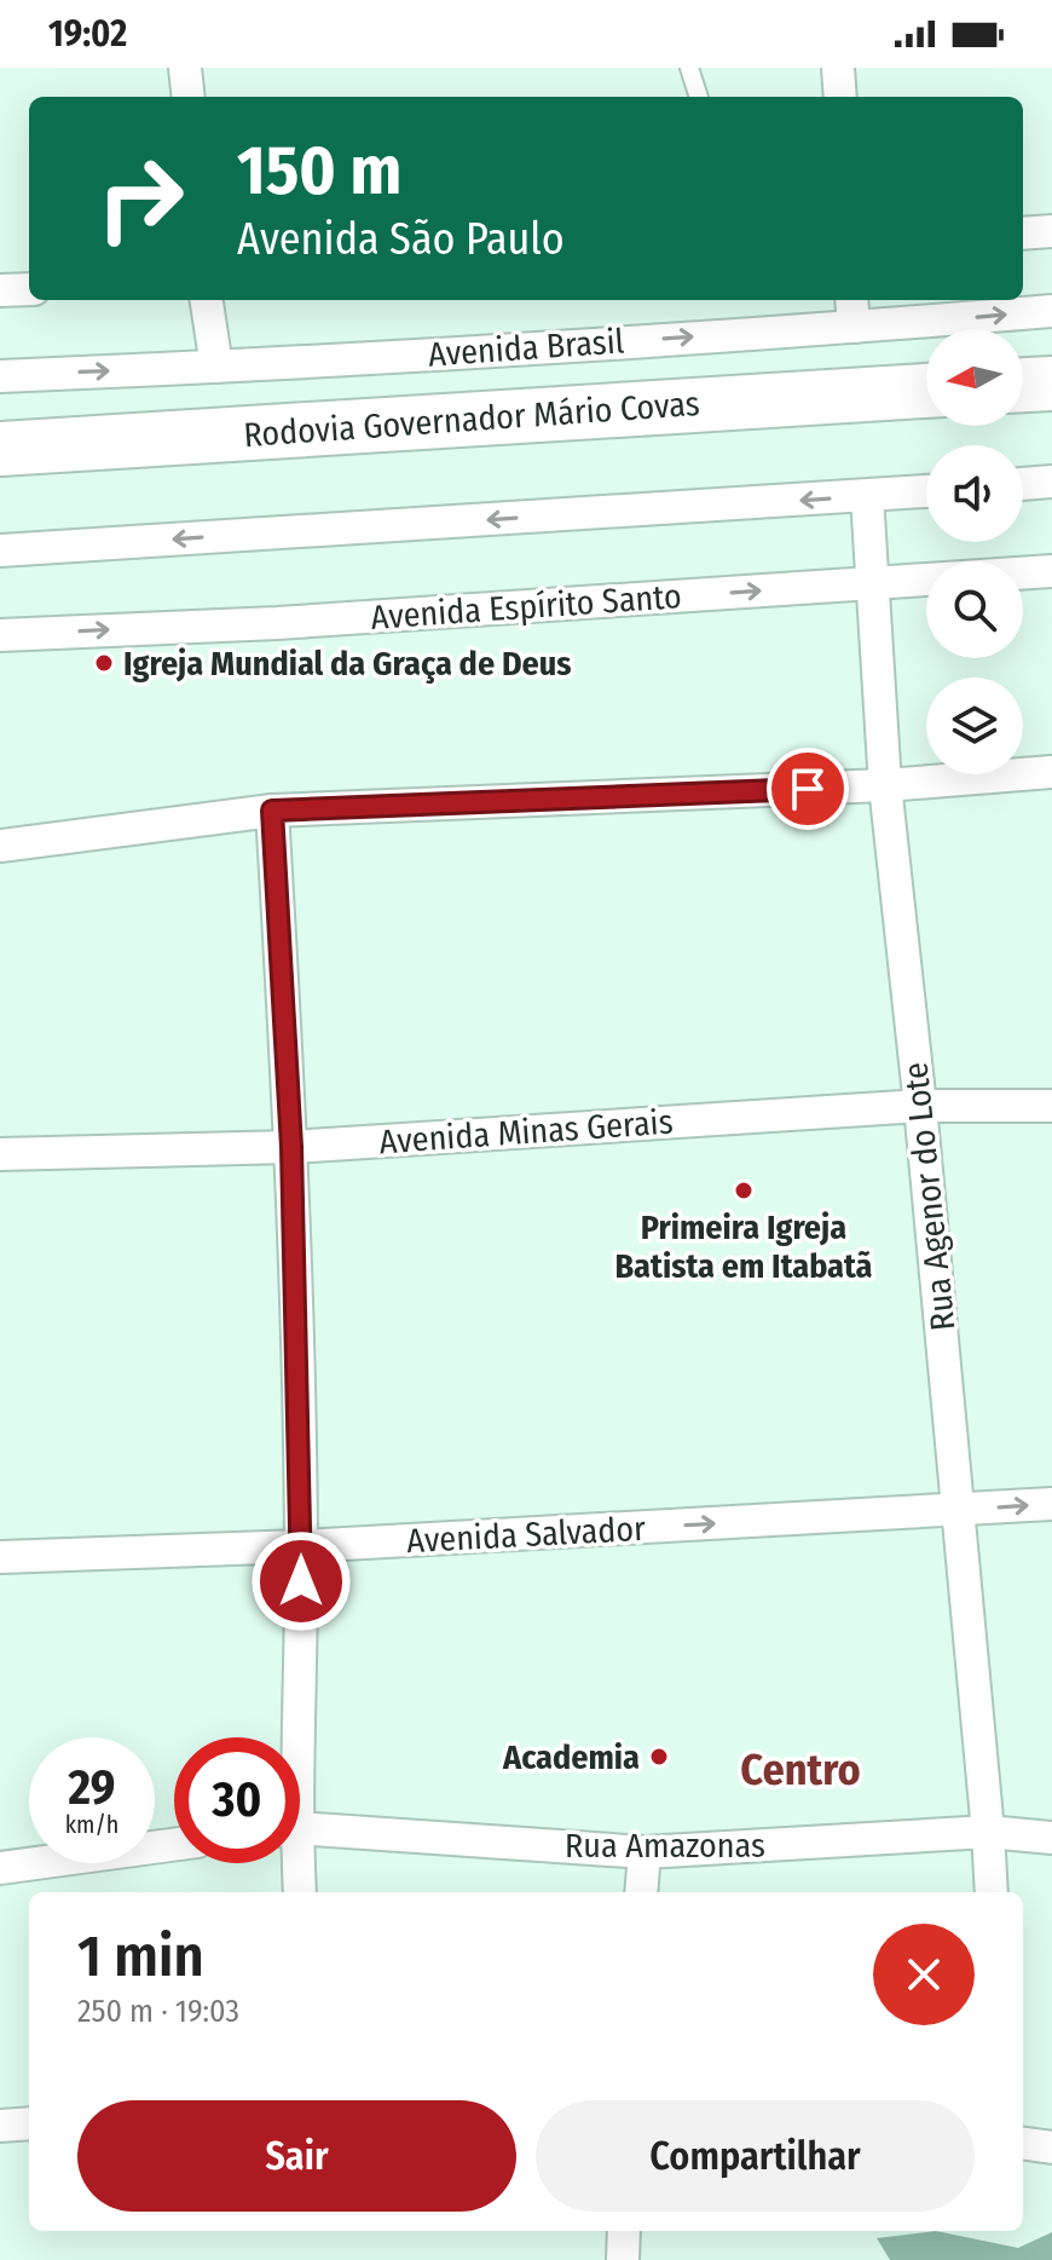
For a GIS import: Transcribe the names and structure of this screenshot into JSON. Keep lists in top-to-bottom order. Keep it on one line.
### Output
{"streets":{"highway":["Rodovia Governador Mário Covas"],"street":["Avenida Brasil","Avenida Espírito Santo","Avenida Minas Gerais","Rua Agenor do Lote","Avenida Salvador","Rua Amazonas"]},"crossings":[["Avenida Espírito Santo","Rua Agenor do Lote"],["Avenida Minas Gerais","Rua Agenor do Lote"],["Rua Agenor do Lote","Avenida Salvador"],["Rua Agenor do Lote","Rua Amazonas"]],"one_way":["Avenida Salvador"],"districts":["Centro"],"places":["Igreja Mundial da Graça de Deus","Primeira Igreja Batista em Itabatã","Academia"],"north":"left","page":{"status":"19:02","turn":["150 m","Avenida São Paulo"],"speed":"29 km/h","limit":"30","heading":["1 min","250 m · 19:03"],"buttons":["Sair","Compartilhar"]}}
